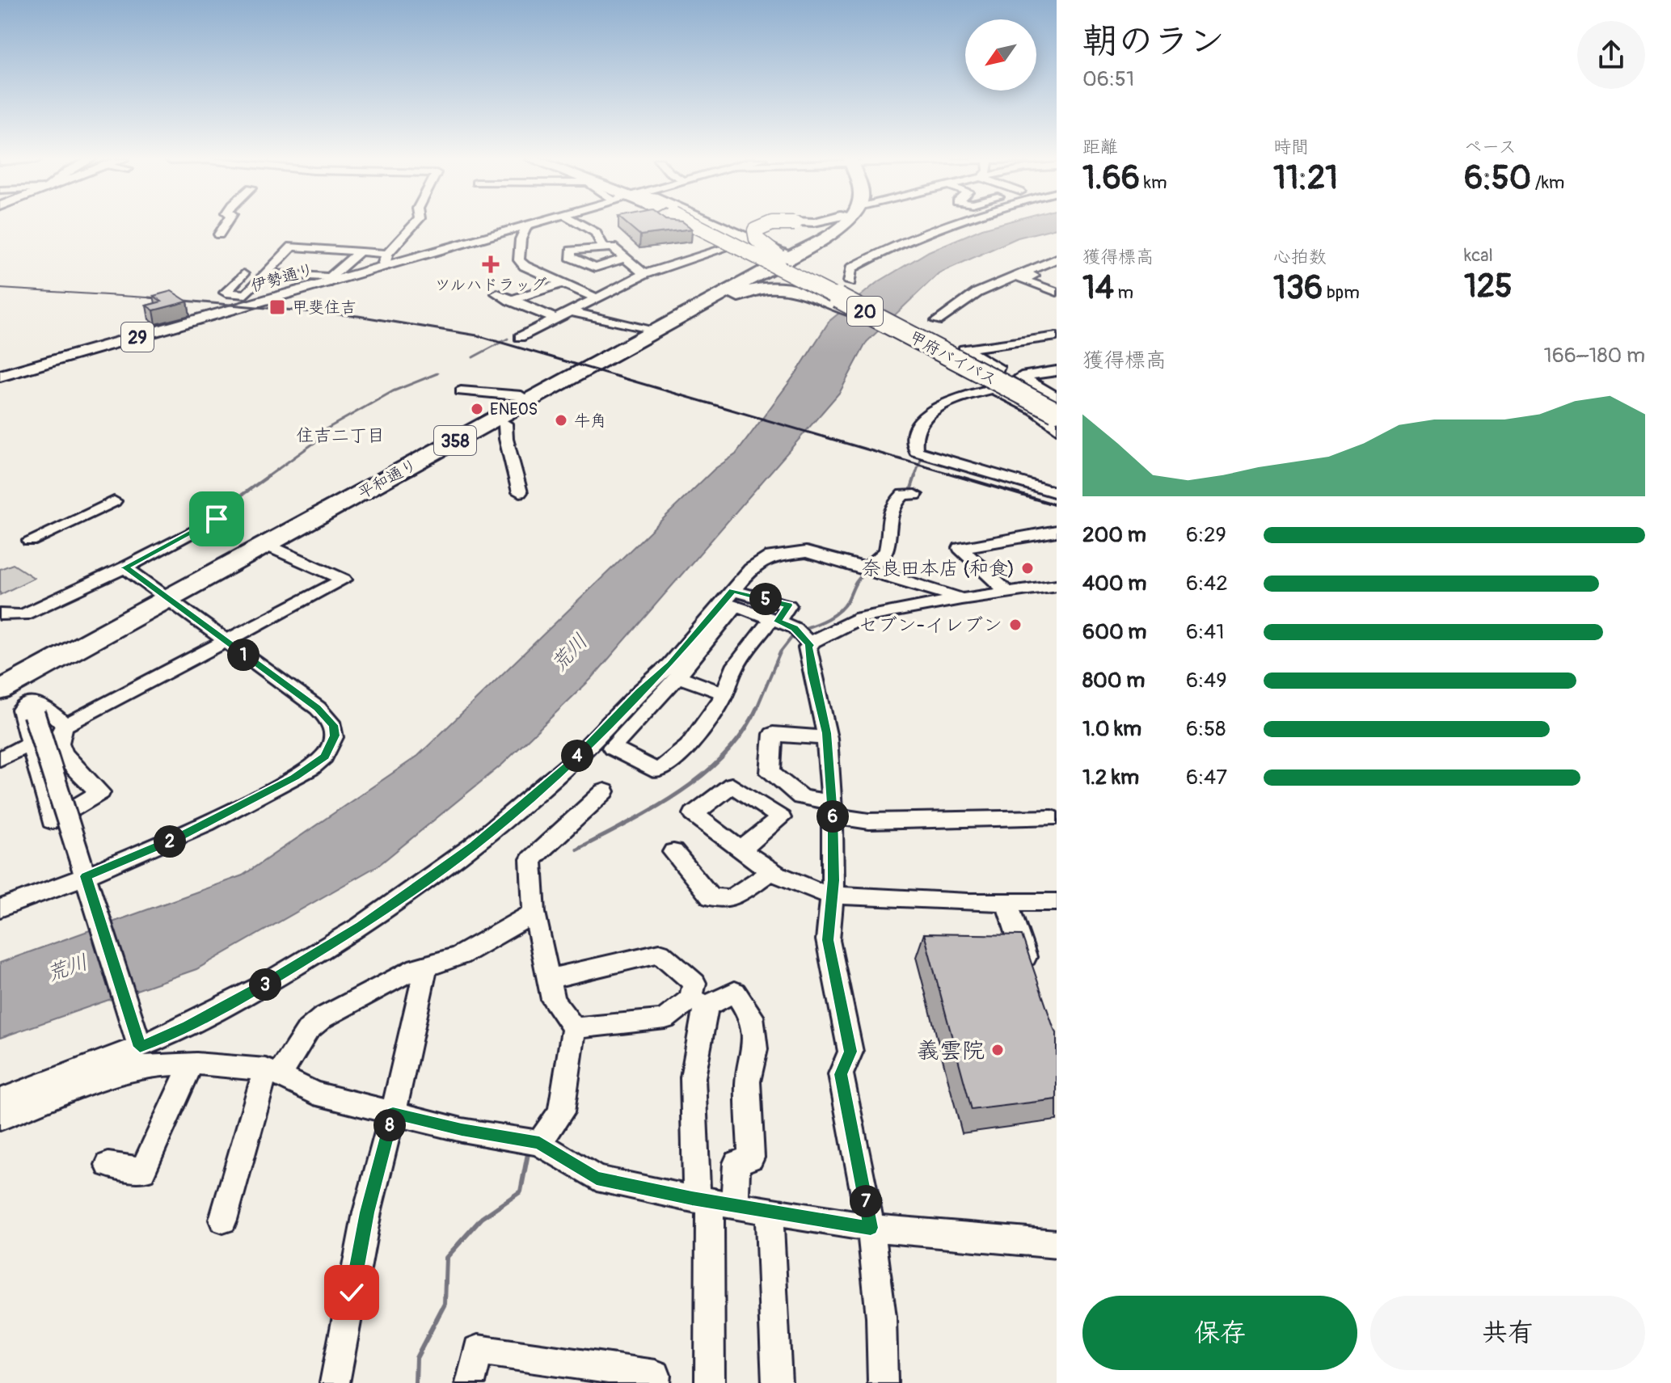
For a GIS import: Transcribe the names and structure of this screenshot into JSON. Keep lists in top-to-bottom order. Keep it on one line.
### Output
{"streets":{"highway":["20","甲府バイパス","358","平和通り"],"main road":["伊勢通り","29"]},"districts":["住吉二丁目"],"water":["荒川"],"places":{"health":["ツルハドラッグ"],"transit":["甲斐住吉"],"other":["ENEOS","牛角","奈良田本店 (和食)","セブン-イレブン","義雲院"]},"north":"bottom left","page":{"heading":["朝のラン","06:51"],"stats":[["距離","1.66 km"],["時間","11:21"],["ペース","6:50 /km"],["獲得標高","14 m"],["心拍数","136 bpm"],["kcal","125"]],"chart":["獲得標高","166–180 m"],"list":[{"name":"200 m","note":"6:29"},{"name":"400 m","note":"6:42"},{"name":"600 m","note":"6:41"},{"name":"800 m","note":"6:49"},{"name":"1.0 km","note":"6:58"},{"name":"1.2 km","note":"6:47"}],"pins":["5","1","4","6","2","3","8","7"],"buttons":["保存","共有"]}}
